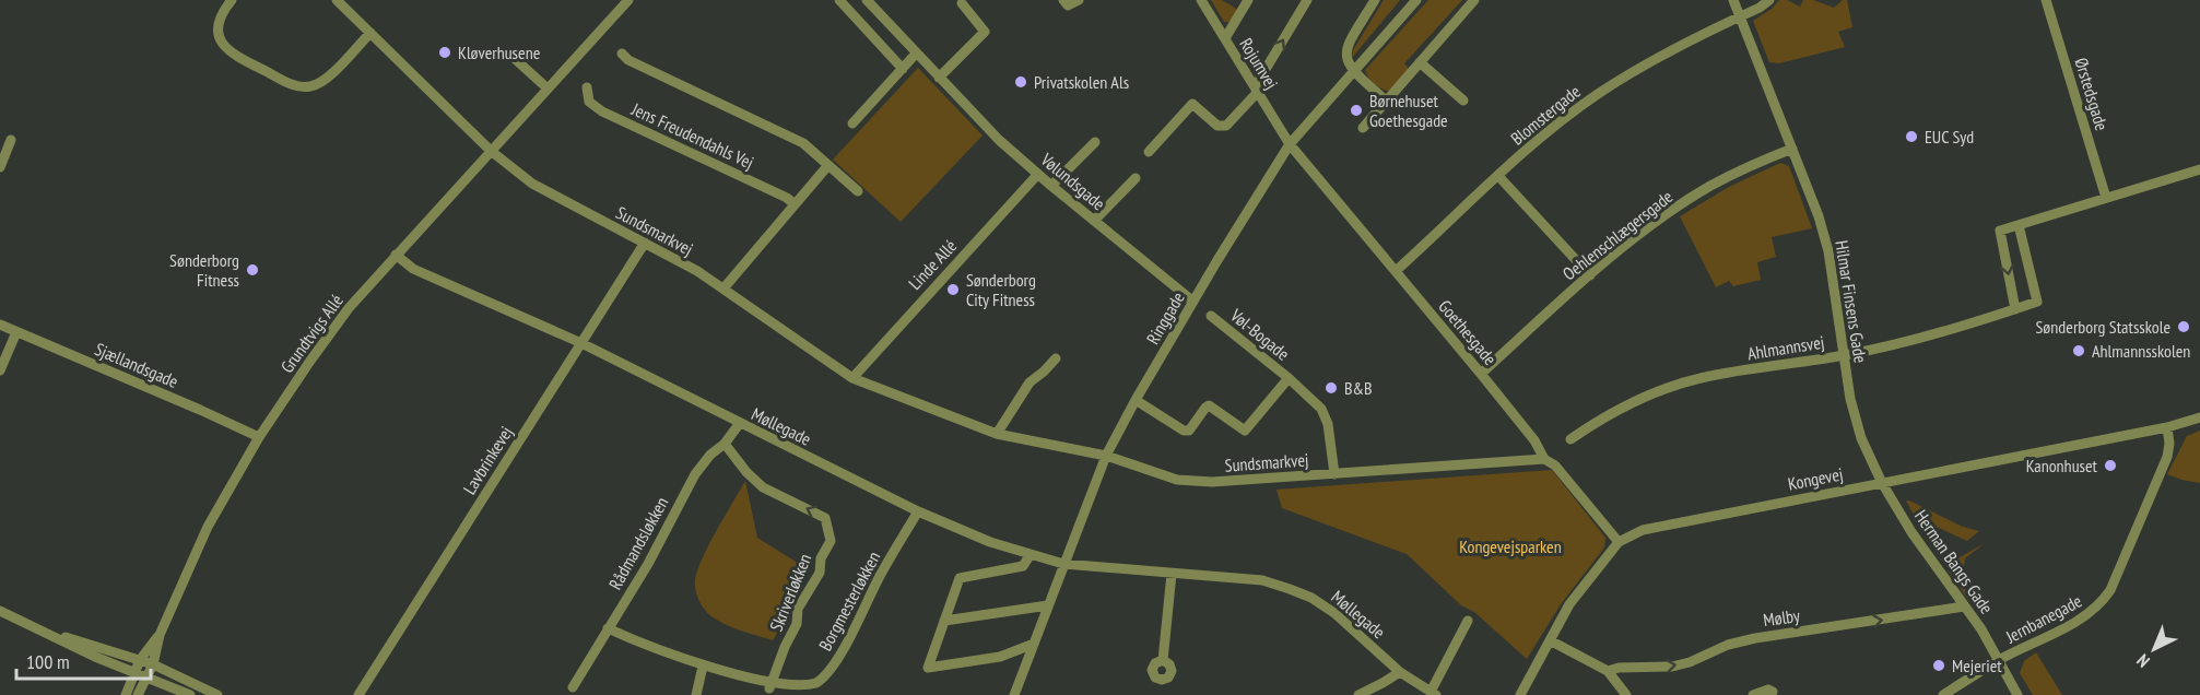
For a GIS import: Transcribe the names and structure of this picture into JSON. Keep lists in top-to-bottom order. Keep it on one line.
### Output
{"streets":{"street":["Rojumvej","Ørstedsgade","Blomstergade","Jens Freudendahls Vej","Vølundsgade","Sundsmarkvej","Oehlenschlægersgade","Linde Allé","Hilmar Finsens Gade","Ringgade","Goethesgade","Grundtvigs Allé","Vøl-Bogade","Ahlmannsvej","Sjællandsgade","Møllegade","Lavbrinkevej","Kongevej","Rådmandsløkken","Herman Bangs Gade","Skriverløkken","Borgmesterløkken","Mølby","Jernbanegade"]},"crossings":[["Rojumvej","Ringgade"],["Rojumvej","Goethesgade"],["Blomstergade","Hilmar Finsens Gade"],["Blomstergade","Goethesgade"],["Vølundsgade","Linde Allé"],["Vølundsgade","Ringgade"],["Sundsmarkvej","Linde Allé"],["Sundsmarkvej","Ringgade"],["Sundsmarkvej","Goethesgade"],["Sundsmarkvej","Grundtvigs Allé"],["Sundsmarkvej","Vøl-Bogade"],["Sundsmarkvej","Lavbrinkevej"],["Oehlenschlægersgade","Hilmar Finsens Gade"],["Oehlenschlægersgade","Goethesgade"],["Hilmar Finsens Gade","Ahlmannsvej"],["Hilmar Finsens Gade","Kongevej"],["Hilmar Finsens Gade","Herman Bangs Gade"],["Ringgade","Goethesgade"],["Ringgade","Vøl-Bogade"],["Ringgade","Møllegade"],["Goethesgade","Kongevej"],["Grundtvigs Allé","Sjællandsgade"],["Grundtvigs Allé","Møllegade"],["Møllegade","Lavbrinkevej"],["Møllegade","Rådmandsløkken"],["Møllegade","Borgmesterløkken"],["Kongevej","Herman Bangs Gade"],["Kongevej","Jernbanegade"],["Rådmandsløkken","Skriverløkken"],["Rådmandsløkken","Borgmesterløkken"],["Herman Bangs Gade","Mølby"],["Herman Bangs Gade","Jernbanegade"],["Skriverløkken","Borgmesterløkken"]],"one_way":["Mølby"],"parks":["Kongevejsparken"],"places":["Kløverhusene","Privatskolen Als","Børnehuset Goethesgade","EUC Syd","Sønderborg Fitness","Sønderborg City Fitness","Sønderborg Statsskole","Ahlmannsskolen","B&B","Kanonhuset","Mejeriet"],"scale_bar":"100 m","north":"bottom left"}
